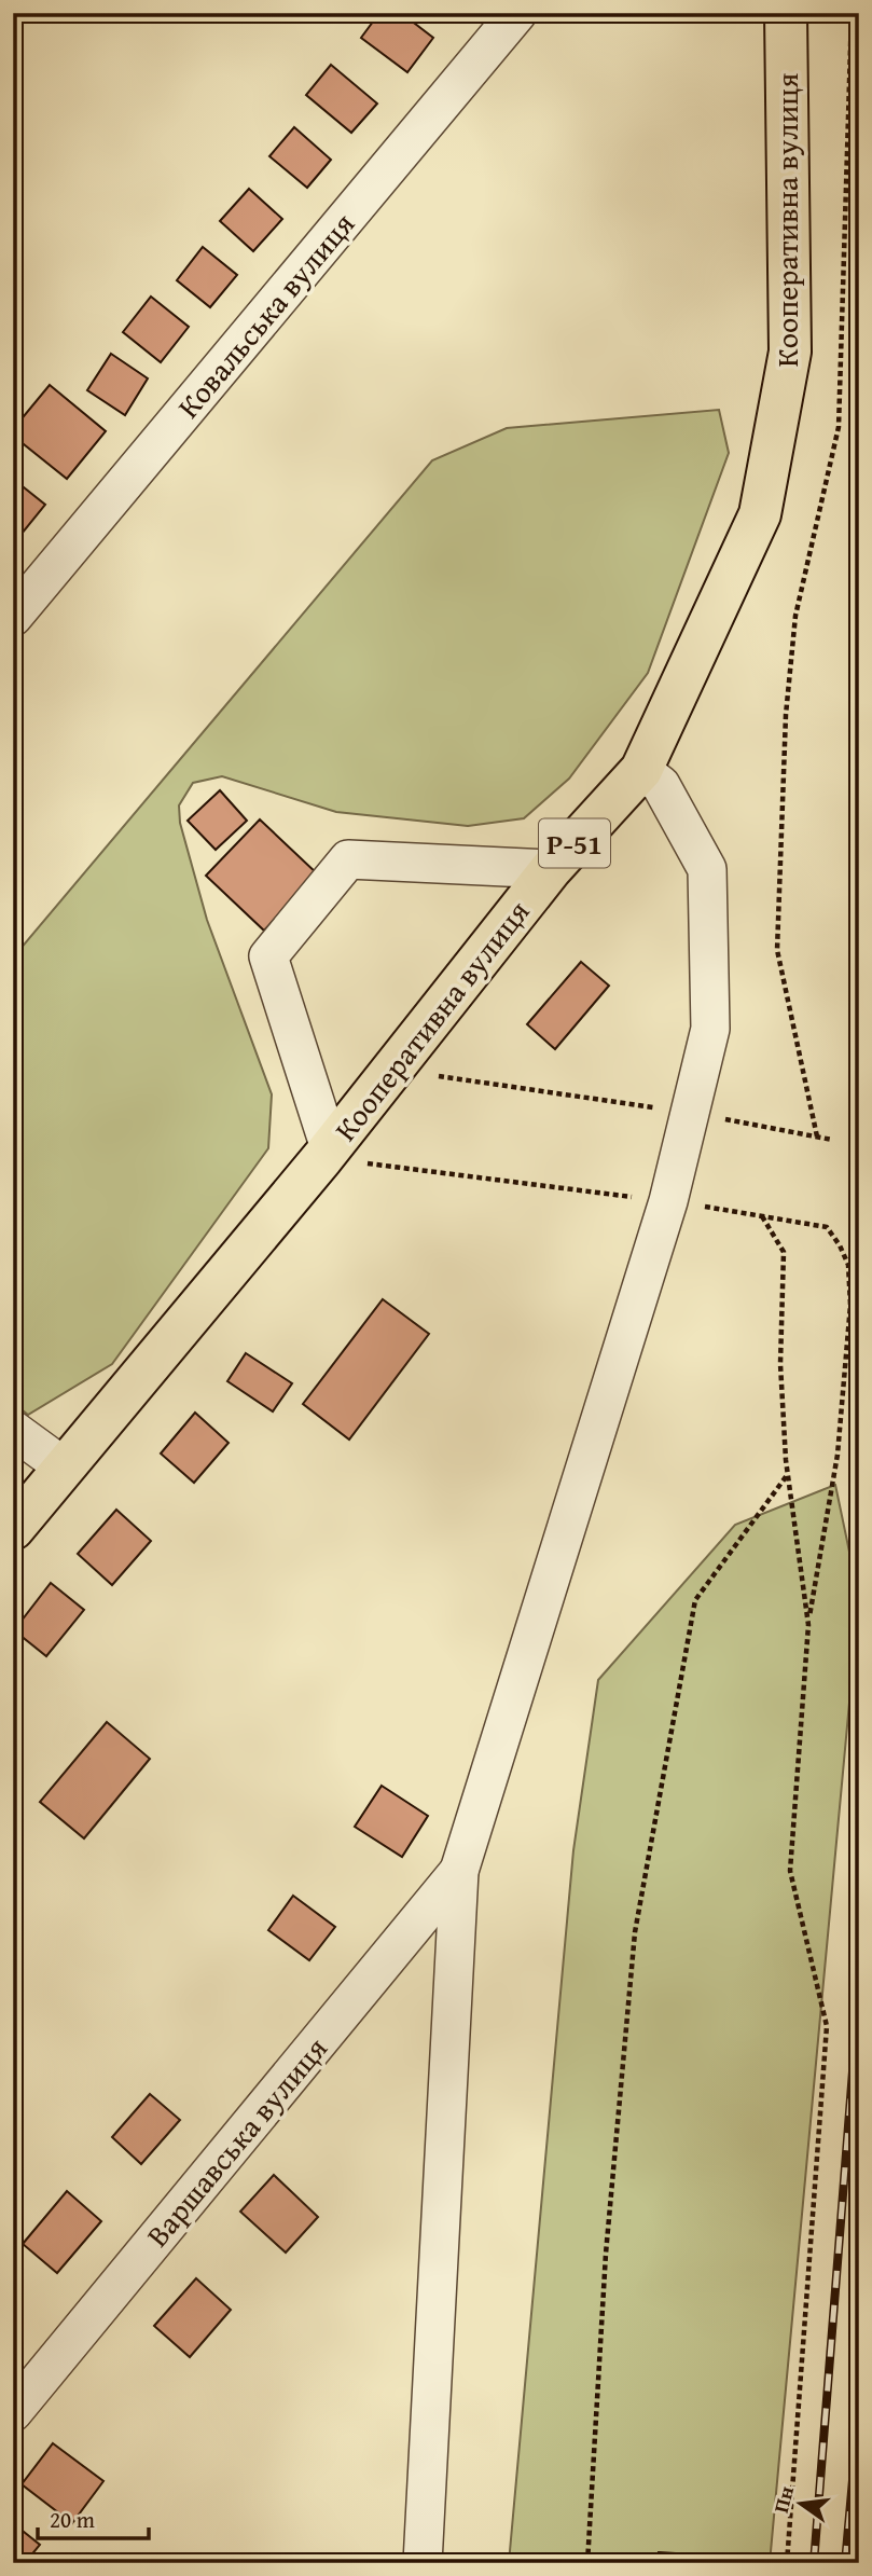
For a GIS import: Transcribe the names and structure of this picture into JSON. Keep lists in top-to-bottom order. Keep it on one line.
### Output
{"streets":{"main road":["Кооперативна вулиця","Р-51"],"street":["Ковальська вулиця","Варшавська вулиця"]},"scale_bar":"20 m","north":"left"}
